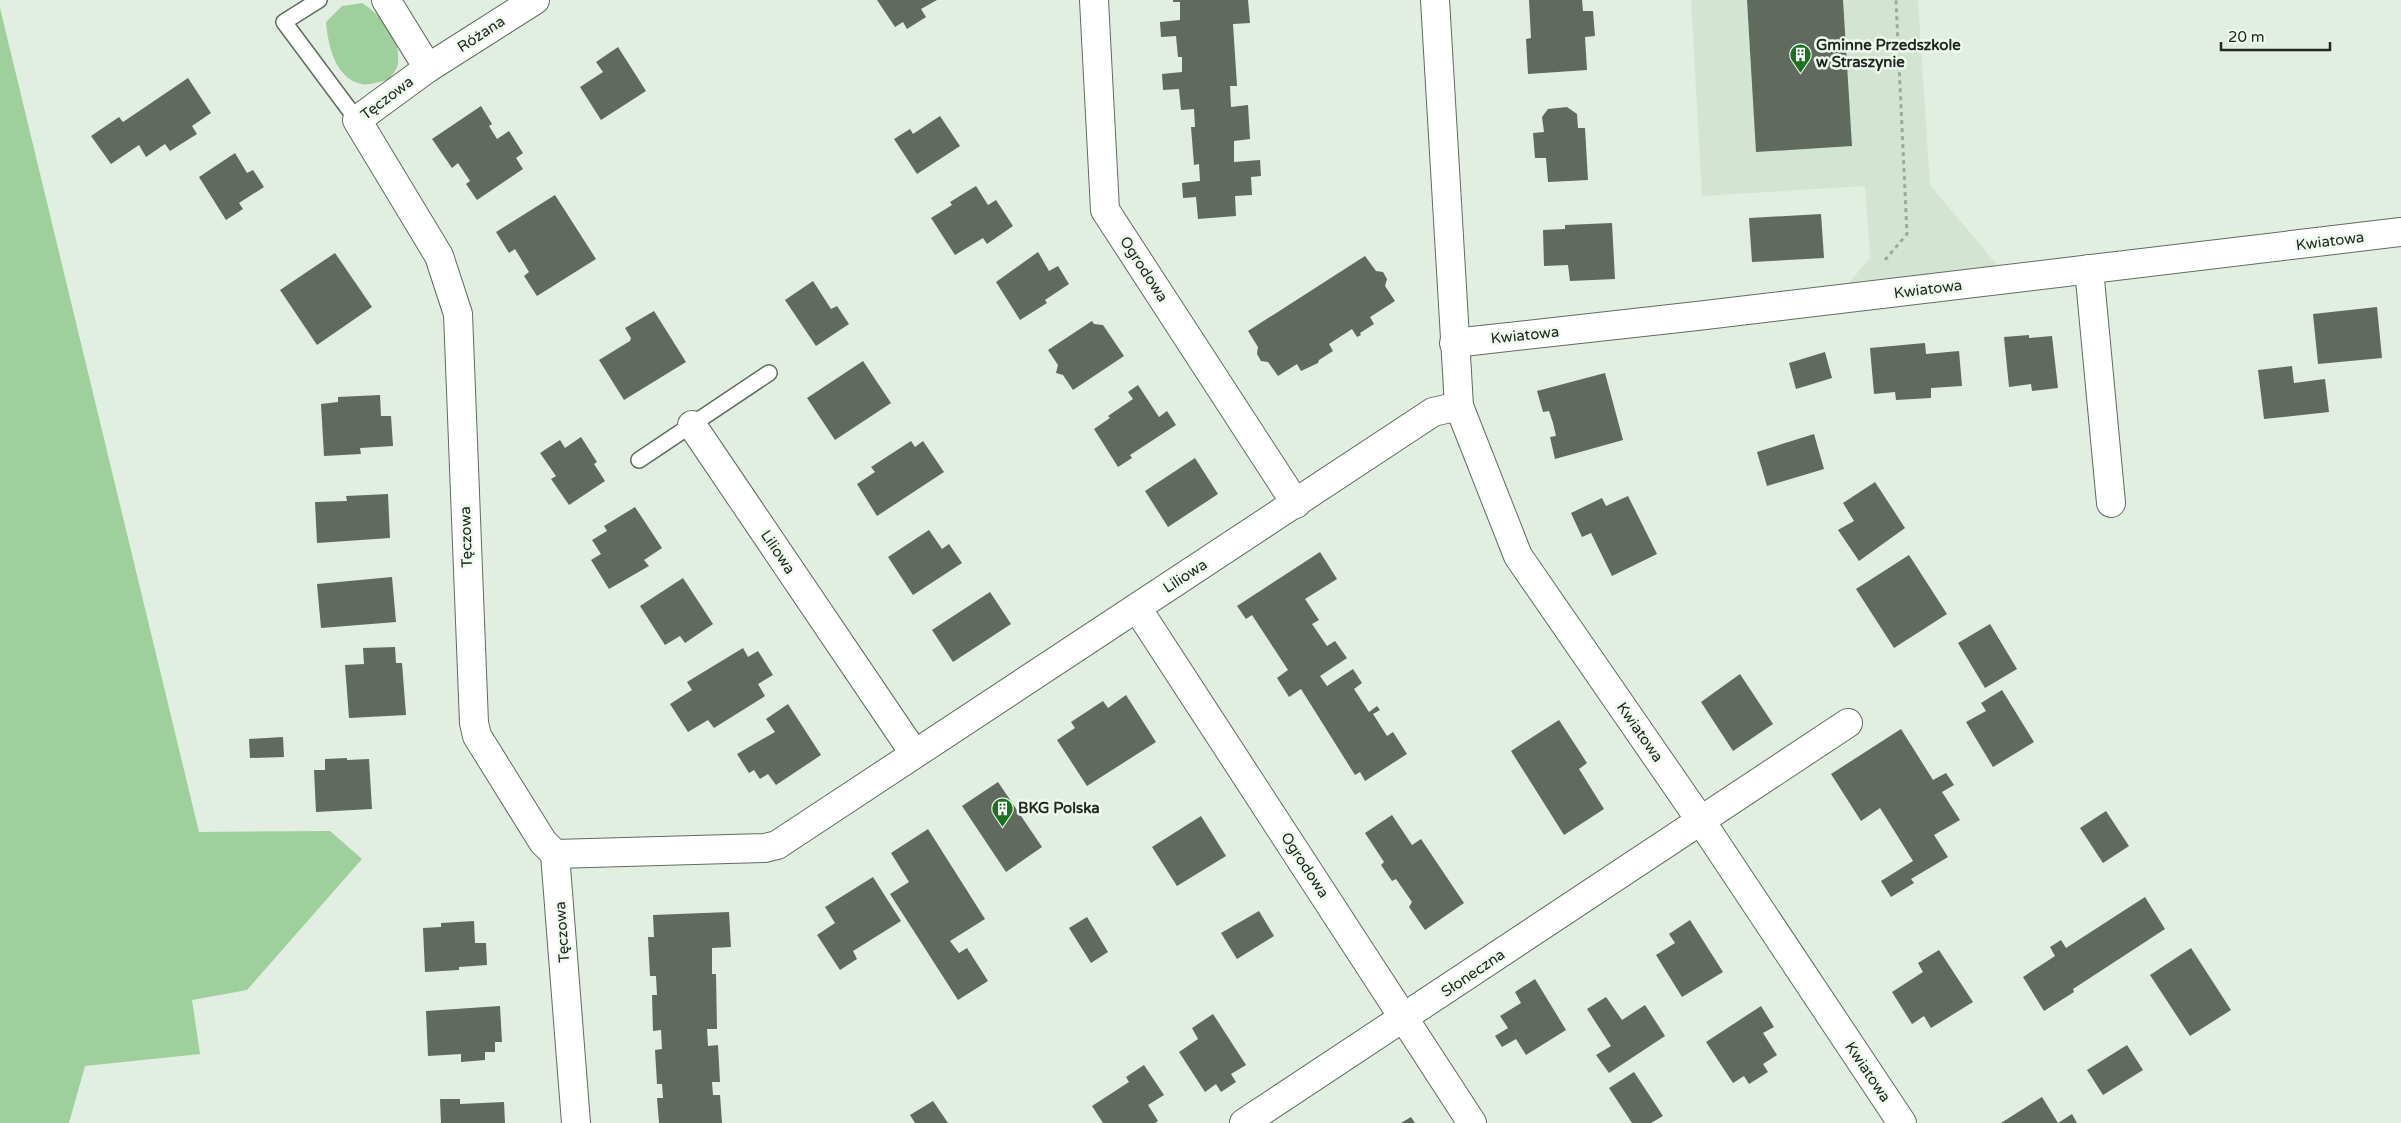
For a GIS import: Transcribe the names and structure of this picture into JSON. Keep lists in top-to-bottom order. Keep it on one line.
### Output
{"streets":{"street":["Różana","Tęczowa","Kwiatowa","Ogrodowa","Liliowa","Słoneczna"]},"crossings":[["Różana","Tęczowa"],["Tęczowa","Liliowa"],["Kwiatowa","Liliowa"],["Kwiatowa","Słoneczna"],["Ogrodowa","Liliowa"],["Ogrodowa","Słoneczna"]],"places":{"building":["Gminne Przedszkole w Straszynie","BKG Polska"]},"scale_bar":"20 m"}
